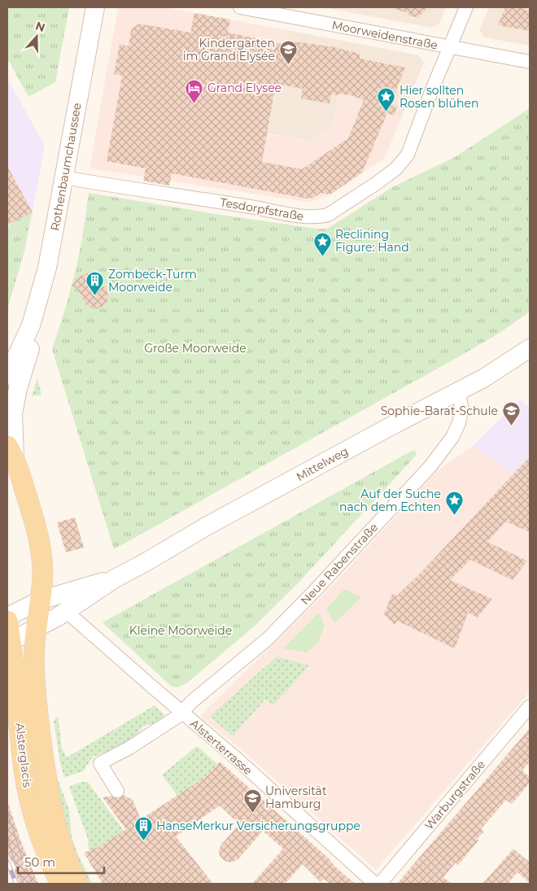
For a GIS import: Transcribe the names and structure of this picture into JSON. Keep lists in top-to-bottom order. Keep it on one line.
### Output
{"streets":{"main road":["Alsterglacis"],"street":["Moorweidenstraße","Rothenbaumchaussee","Tesdorpfstraße","Mittelweg","Neue Rabenstraße","Alsterterrasse","Warburgstraße"]},"crossings":[["Moorweidenstraße","Tesdorpfstraße"],["Rothenbaumchaussee","Tesdorpfstraße"],["Rothenbaumchaussee","Alsterglacis"],["Mittelweg","Neue Rabenstraße"],["Mittelweg","Alsterterrasse"],["Mittelweg","Alsterglacis"],["Neue Rabenstraße","Alsterterrasse"]],"parks":["Große Moorweide","Kleine Moorweide"],"places":{"school or university":["Kindergarten im Grand Elysée","Sophie-Barat-Schule","Universität Hamburg"],"hotel":["Grand Elysee"],"place":["Hier sollten Rosen blühen","Reclining Figure: Hand","Auf der Suche nach dem Echten"],"building":["Zombeck-Turm Moorweide","HanseMerkur Versicherungsgruppe"]},"scale_bar":"50 m","north":"top"}
